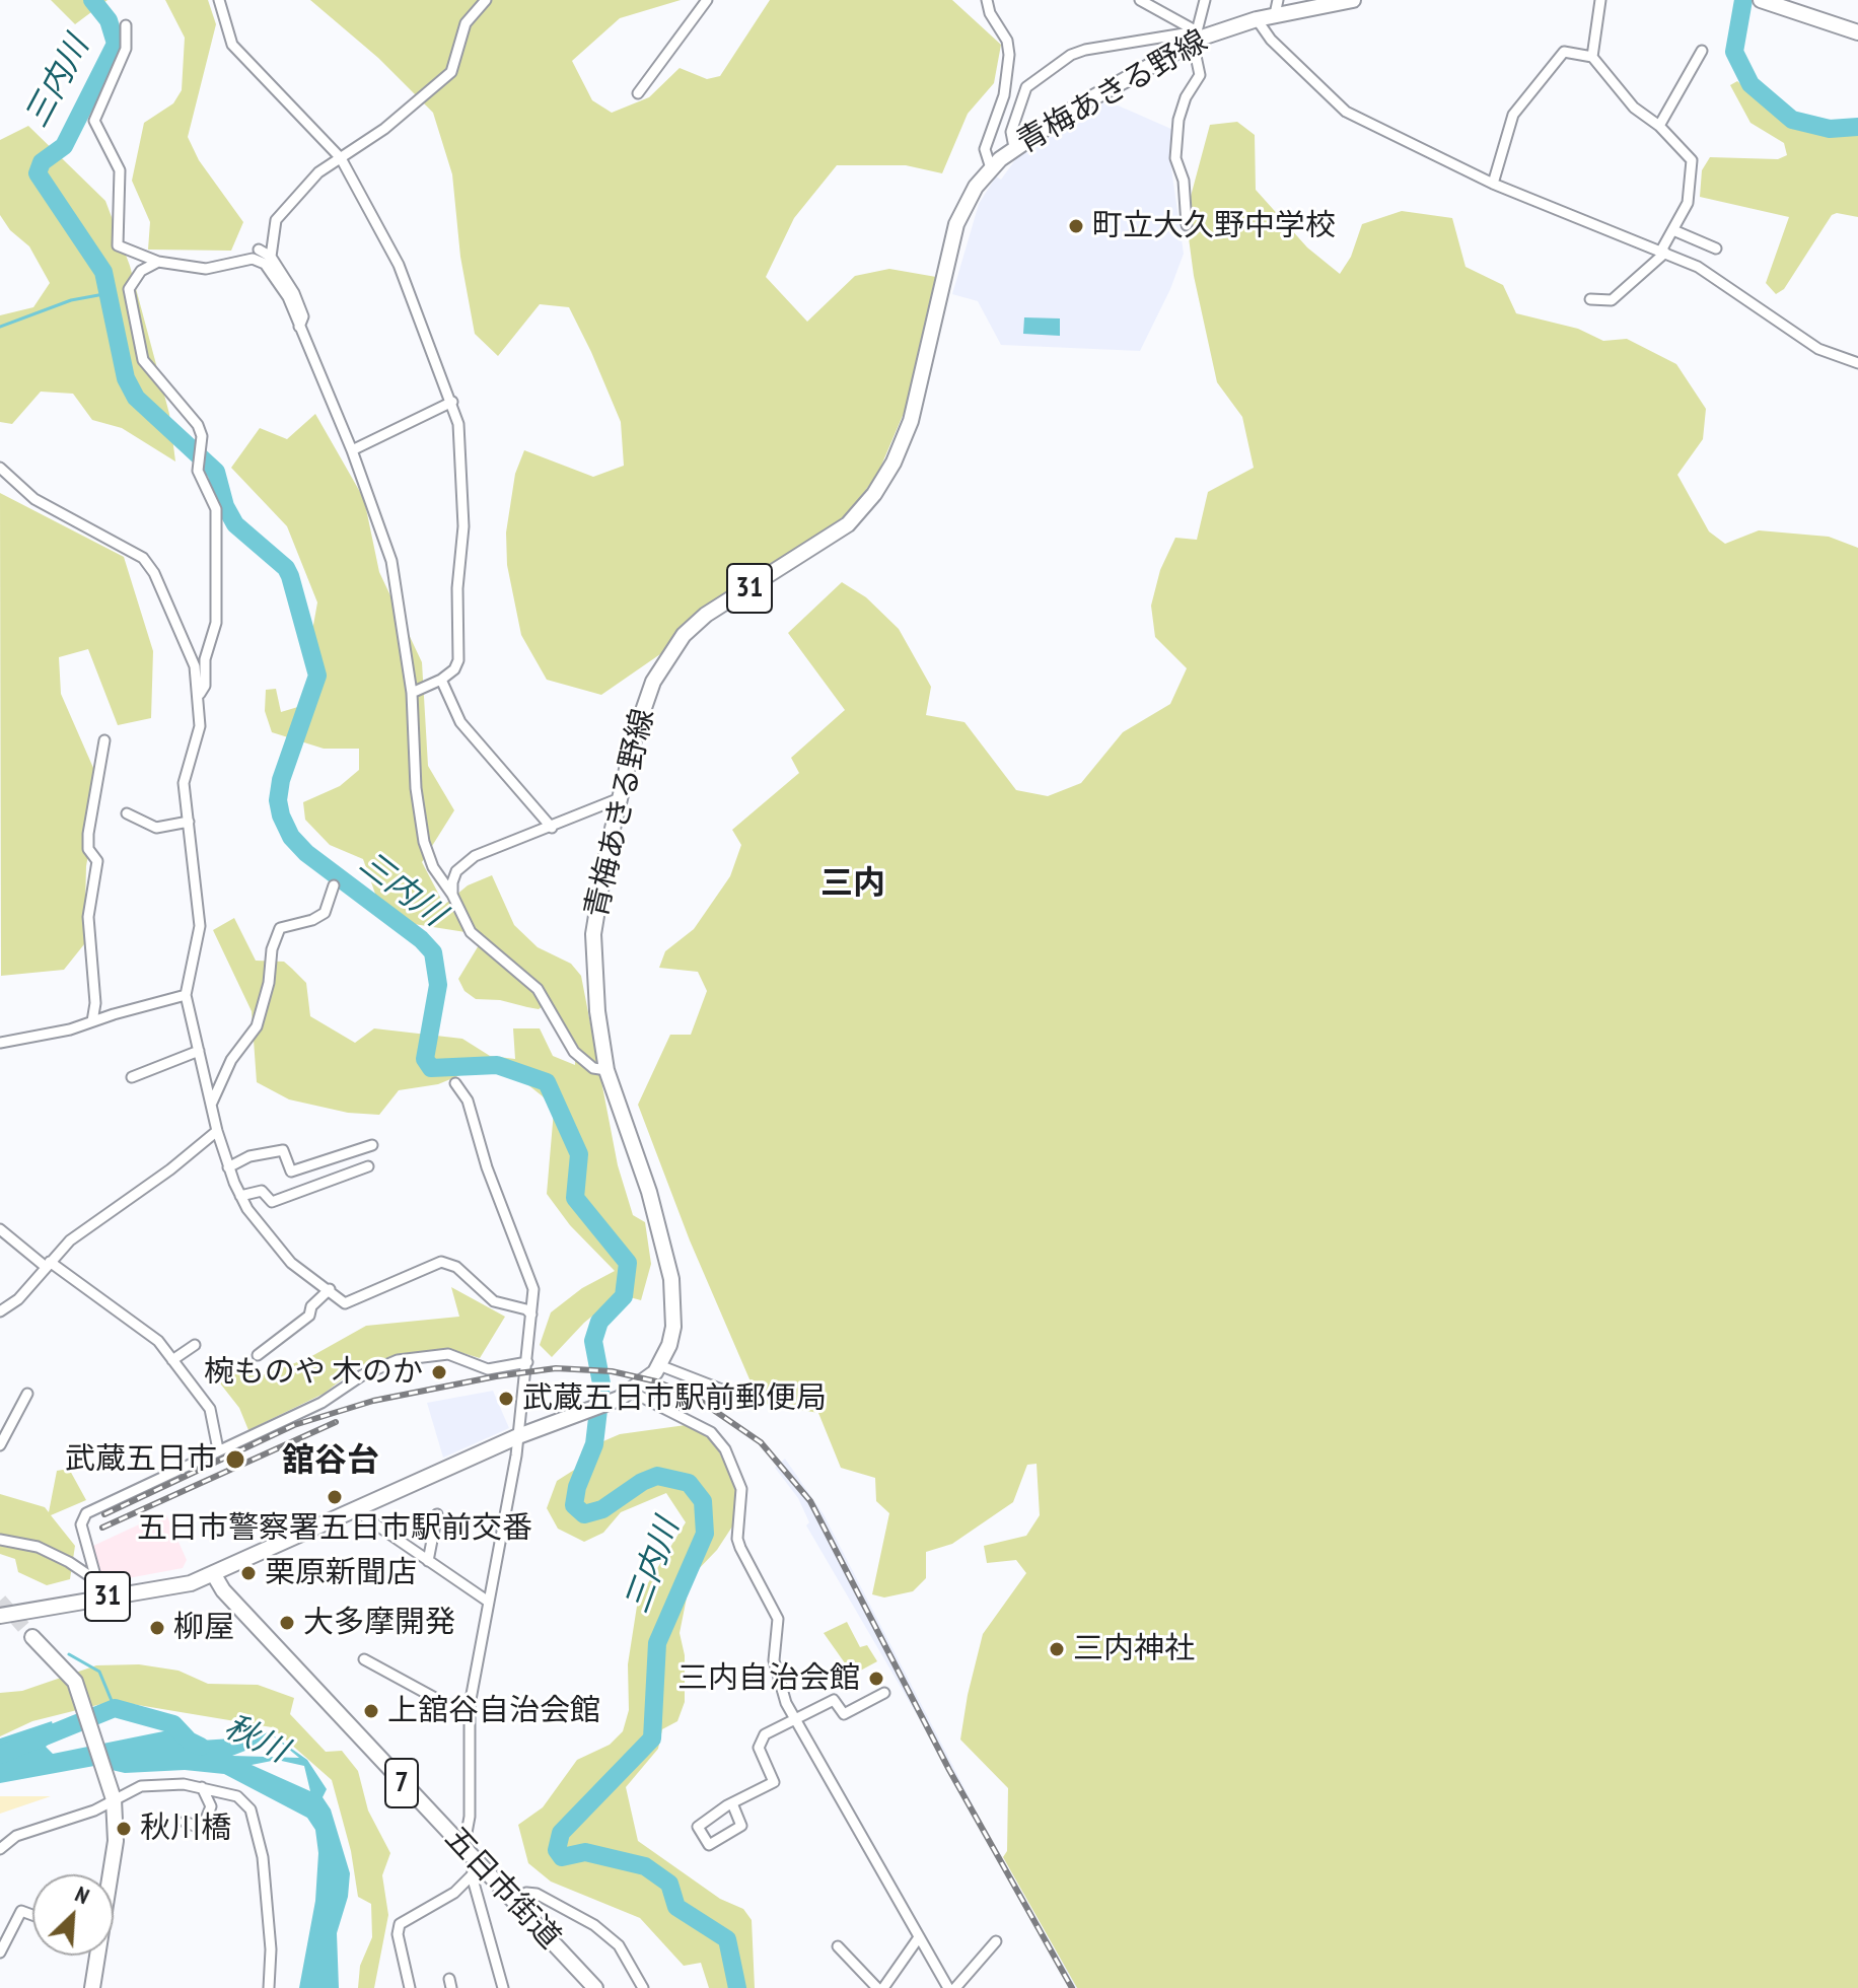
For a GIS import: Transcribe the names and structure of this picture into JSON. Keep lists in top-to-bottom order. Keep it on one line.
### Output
{"streets":{"main road":["青梅あきる野線","31","7","五日市街道"]},"crossings":[["青梅あきる野線","五日市街道"]],"districts":["三内","舘谷台"],"water":["三内川","秋川"],"places":["町立大久野中学校","椀ものや 木のか","武蔵五日市駅前郵便局","武蔵五日市","五日市警察署五日市駅前交番","栗原新聞店","大多摩開発","柳屋","三内神社","三内自治会館","上舘谷自治会館","秋川橋"],"north":"top right"}
